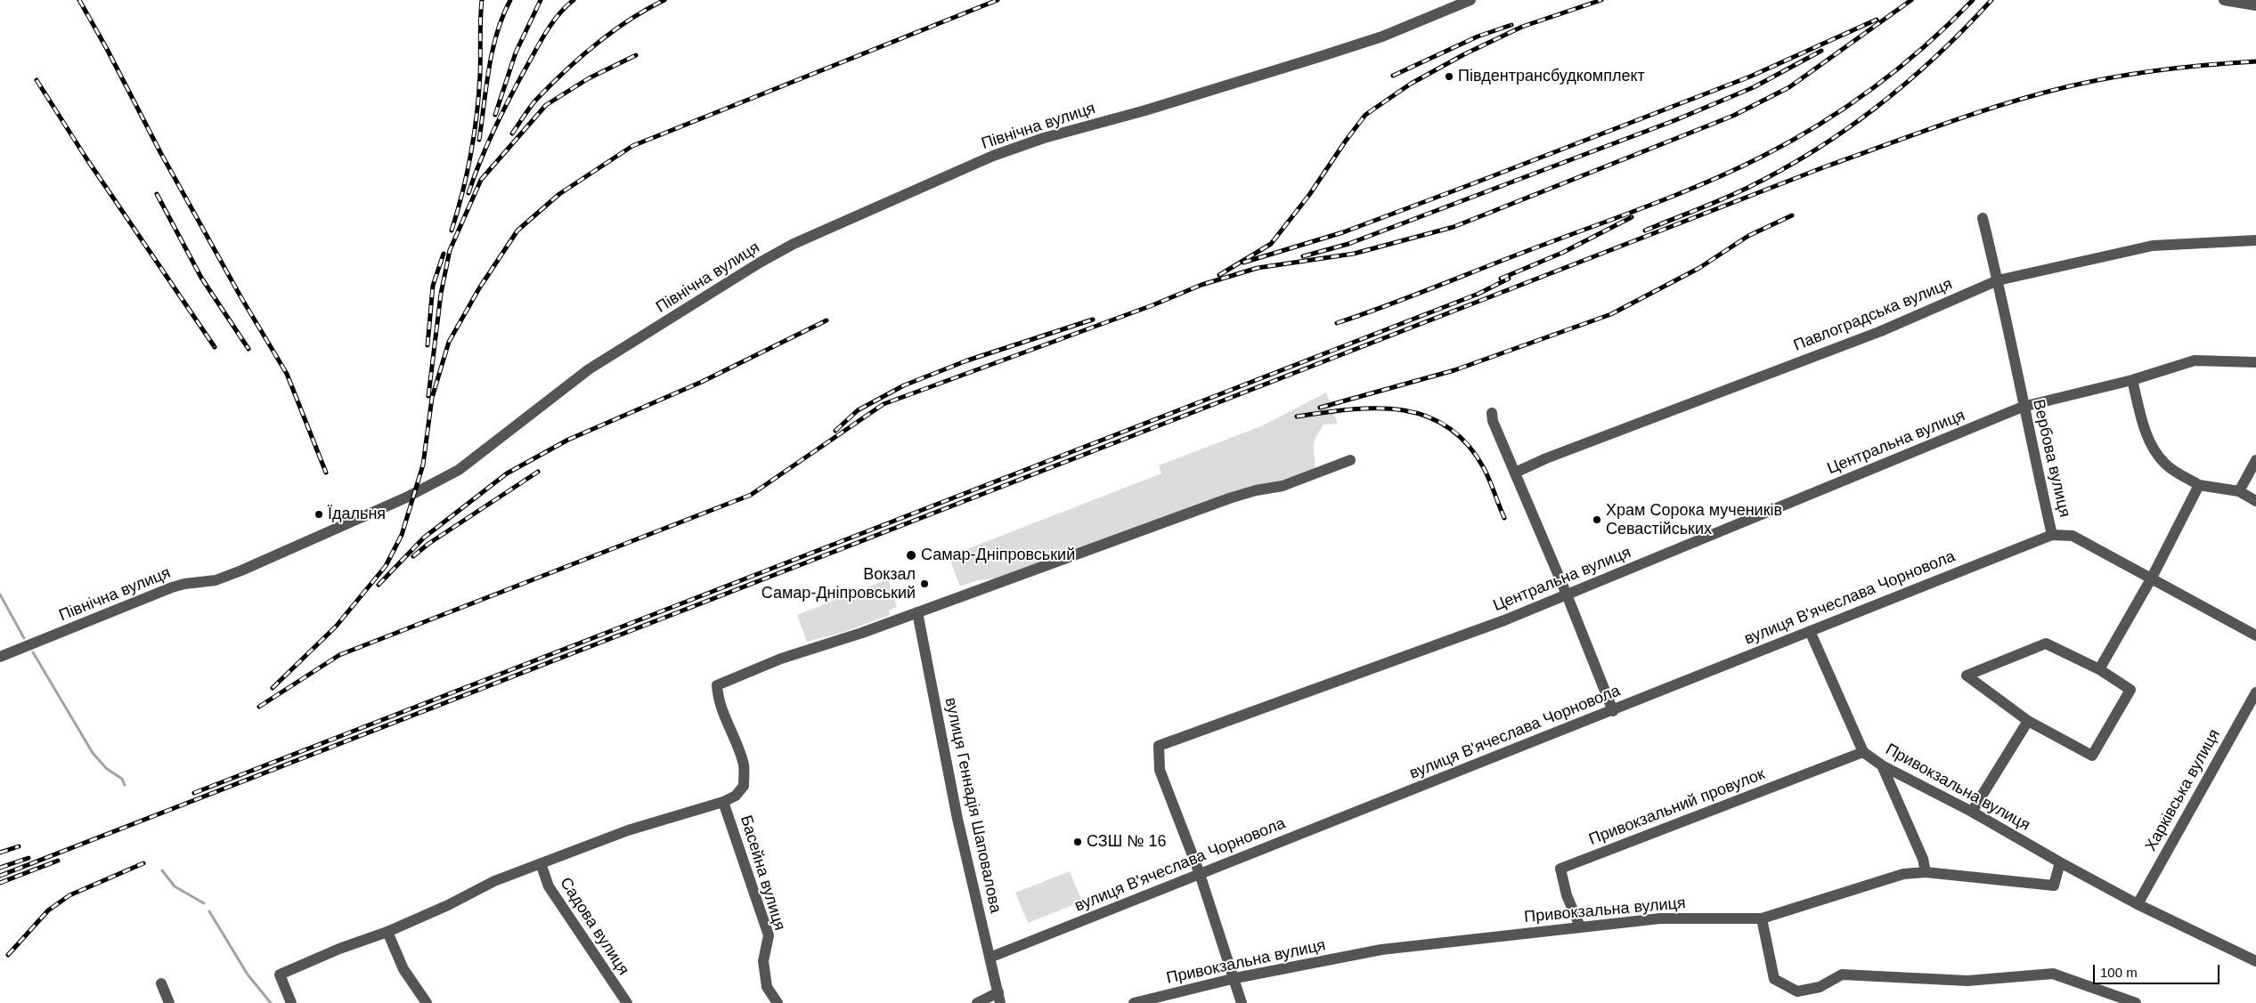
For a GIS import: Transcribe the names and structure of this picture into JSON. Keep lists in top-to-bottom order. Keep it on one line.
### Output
{"streets":{"street":["Північна вулиця","Павлоградська вулиця","Центральна вулиця","Вербова вулиця","вулиця В'ячеслава Чорновола","Привокзальна вулиця","Харківська вулиця","вулиця Геннадія Шаповалова","Привокзальний провулок","Басейна вулиця","Садова вулиця"]},"crossings":[["Павлоградська вулиця","Вербова вулиця"],["Центральна вулиця","Вербова вулиця"],["Центральна вулиця","вулиця В'ячеслава Чорновола"],["Вербова вулиця","вулиця В'ячеслава Чорновола"],["вулиця В'ячеслава Чорновола","Привокзальна вулиця"],["вулиця В'ячеслава Чорновола","вулиця Геннадія Шаповалова"],["Привокзальна вулиця","Харківська вулиця"],["Привокзальна вулиця","Привокзальний провулок"]],"places":["Південтрансбудкомплект","Їдальня","Храм Сорока мучеників Севастійських","Самар-Дніпровський","Вокзал Самар-Дніпровський","СЗШ № 16"],"scale_bar":"100 m"}
